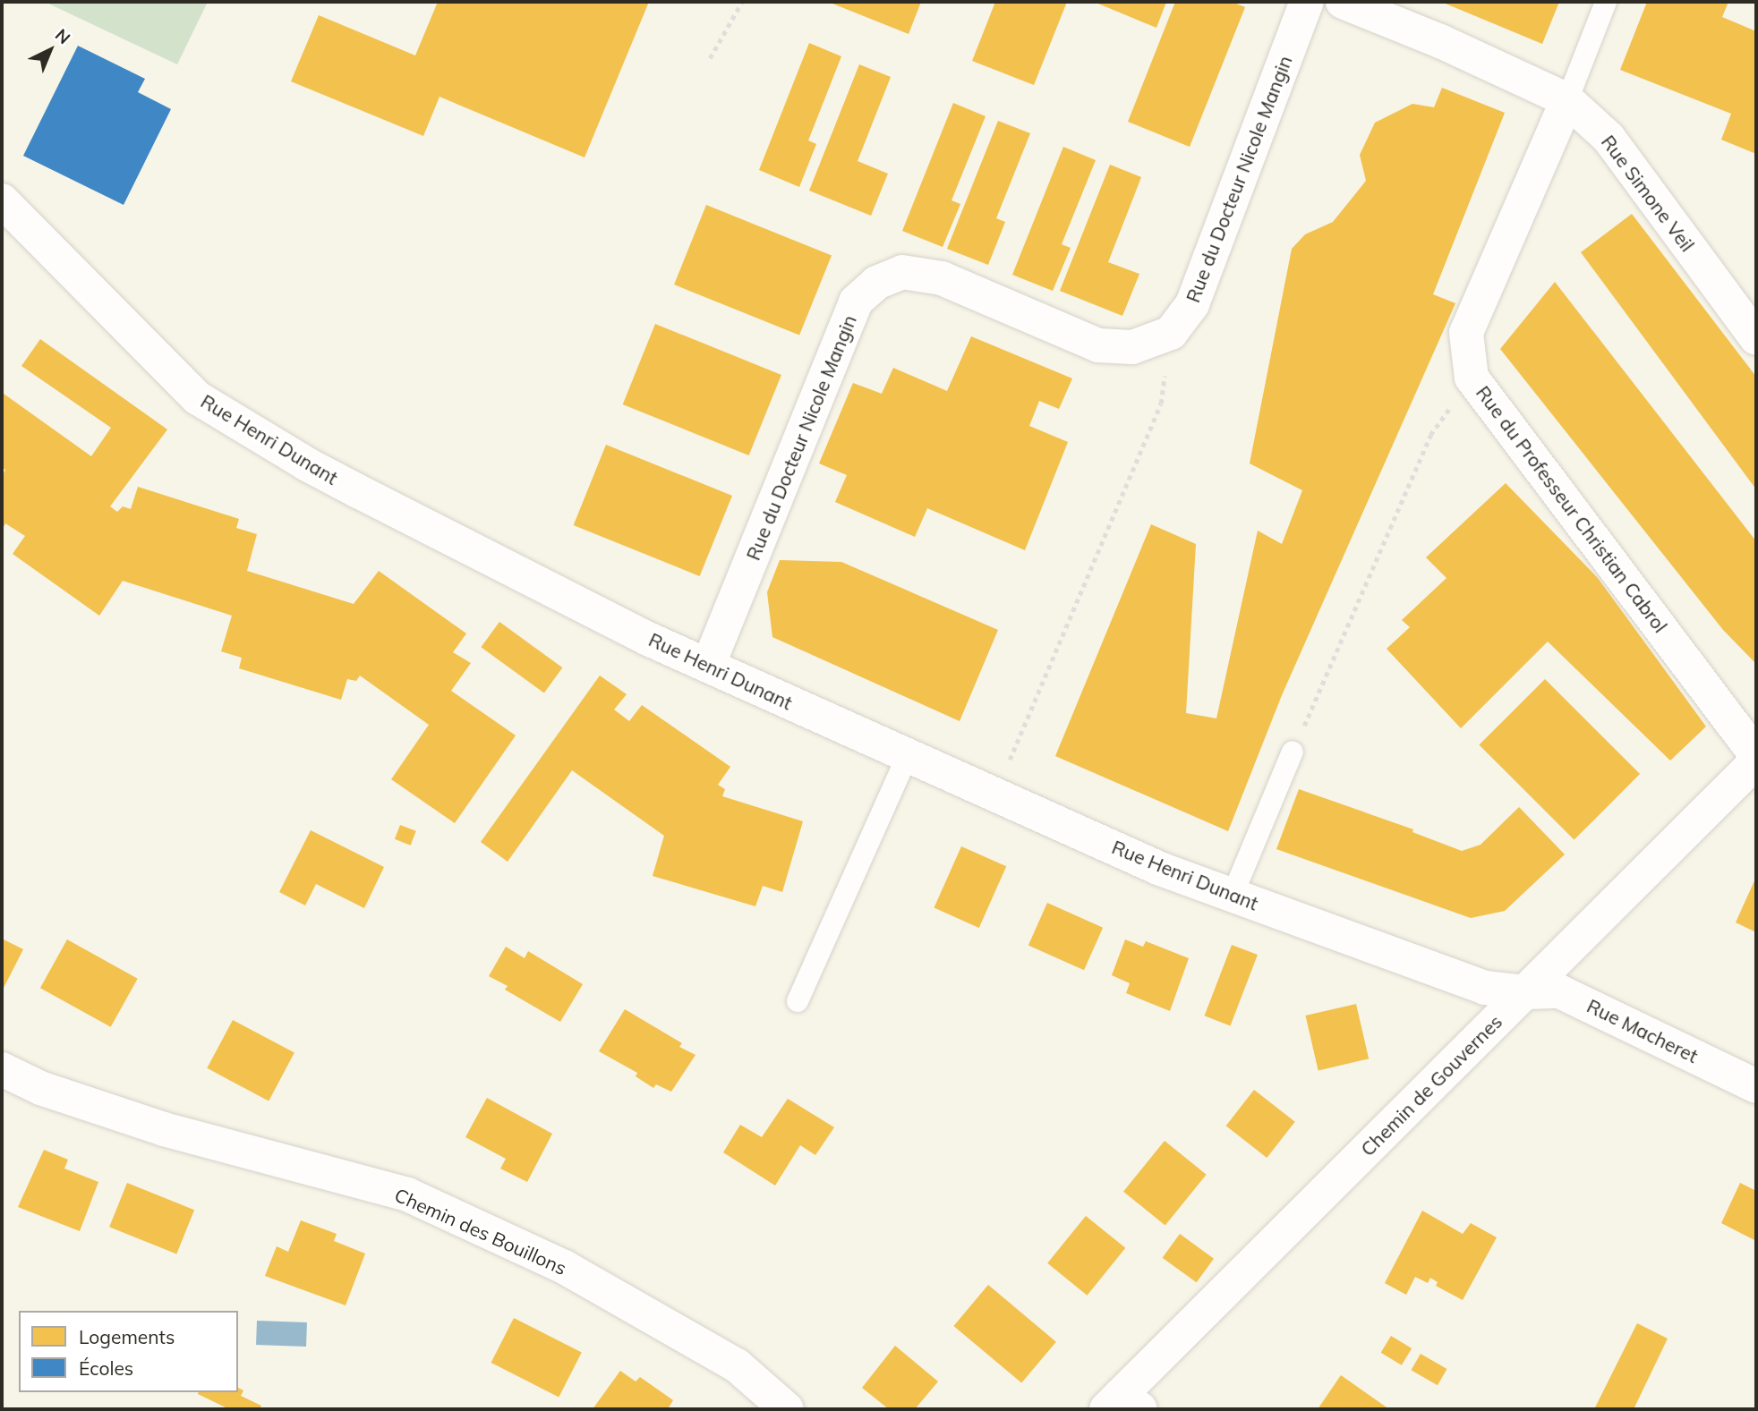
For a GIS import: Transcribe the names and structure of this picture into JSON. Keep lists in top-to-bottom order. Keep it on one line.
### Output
{"streets":{"street":["Rue du Docteur Nicole Mangin","Rue Simone Veil","Rue Henri Dunant","Rue du Professeur Christian Cabrol","Rue Macheret","Chemin de Gouvernes","Chemin des Bouillons"]},"crossings":[["Rue du Docteur Nicole Mangin","Rue Henri Dunant"],["Rue Simone Veil","Rue du Professeur Christian Cabrol"],["Rue Henri Dunant","Rue Macheret"],["Rue Henri Dunant","Chemin de Gouvernes"],["Rue Macheret","Chemin de Gouvernes"]],"legend":["Logements","Écoles"],"north":"top right"}
